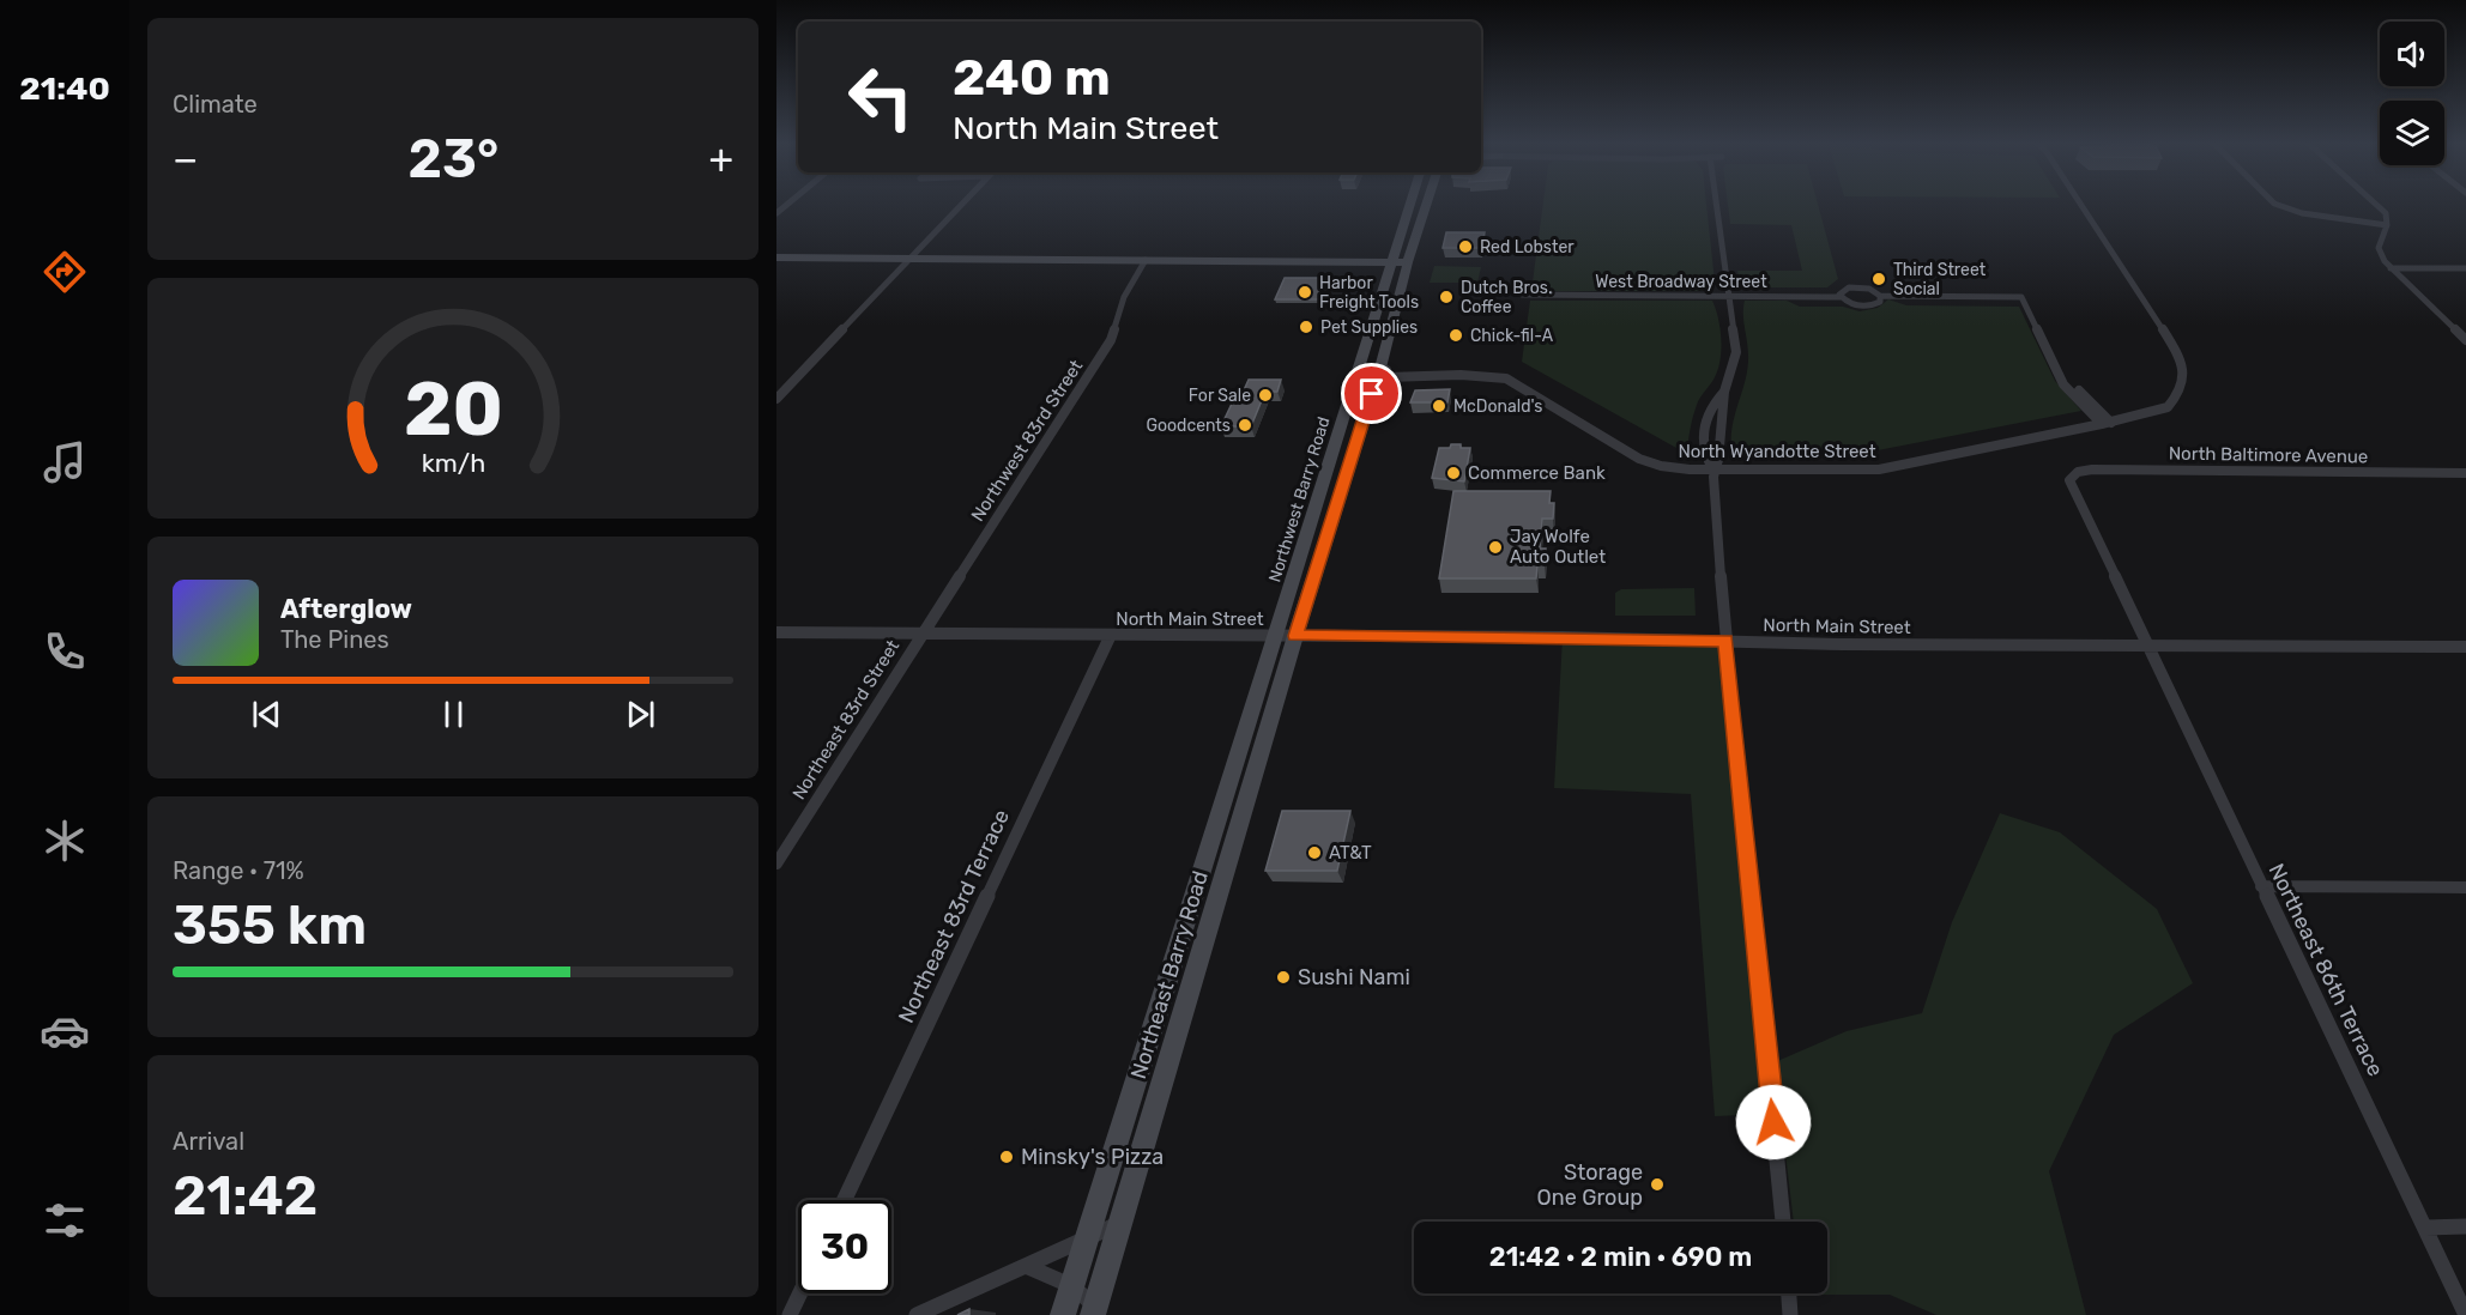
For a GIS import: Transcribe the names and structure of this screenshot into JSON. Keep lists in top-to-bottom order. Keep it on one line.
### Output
{"streets":{"main road":["Northwest Barry Road","Northeast Barry Road"],"street":["West Broadway Street","Northwest 83rd Street","North Wyandotte Street","North Baltimore Avenue","North Main Street","Northeast 83rd Street","Northeast 83rd Terrace","Northeast 86th Terrace"]},"crossings":[["Northwest 83rd Street","North Main Street"],["Northwest 83rd Street","Northeast 83rd Street"],["North Wyandotte Street","Northwest Barry Road"],["North Baltimore Avenue","Northeast 86th Terrace"],["Northwest Barry Road","North Main Street"],["Northwest Barry Road","Northeast Barry Road"],["North Main Street","Northeast 83rd Street"],["North Main Street","Northeast 83rd Terrace"],["North Main Street","Northeast 86th Terrace"],["North Main Street","Northeast Barry Road"]],"places":["Red Lobster","Third Street Social","Harbor Freight Tools","Dutch Bros. Coffee","Pet Supplies","Chick-fil-A","For Sale","McDonald's","Goodcents","Commerce Bank","Jay Wolfe Auto Outlet","AT&T","Sushi Nami","Minsky's Pizza","Storage One Group"],"page":{"tabs":"21:40","tile":["Climate",["Range · 71%","355 km"],["Arrival","21:42"]],"turn":["240 m","North Main Street"],"heat":["−","23°","+"],"song":["Afterglow","The Pines"],"limit":"30","trip":"21:42 · 2 min · 690 m","gauge":["20","km/h"]}}
